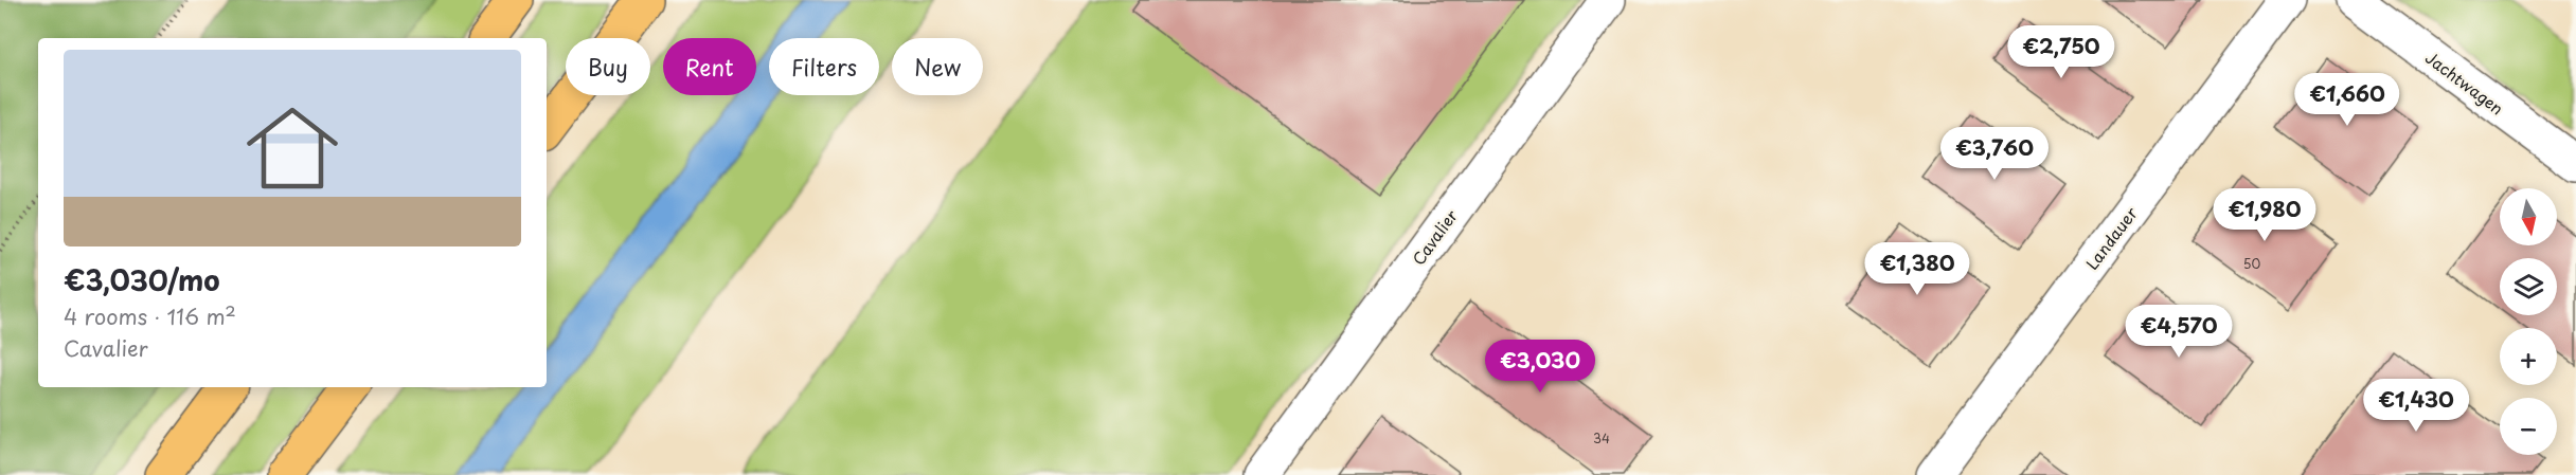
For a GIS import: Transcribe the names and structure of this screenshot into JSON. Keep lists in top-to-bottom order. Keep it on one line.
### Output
{"streets":{"street":["Jachtwagen","Cavalier","Landauer"]},"house_numbers":["50","34"],"north":"bottom","page":{"price":["€2,750","€1,660","€3,760","€1,980","€1,380","€4,570","€3,030","€1,430"],"chip":["Buy","Rent","Filters","New"],"list":[{"name":"€3,030/mo","note":"4 rooms · 116 m² · Cavalier"}],"map_buttons":["+","−"]}}
